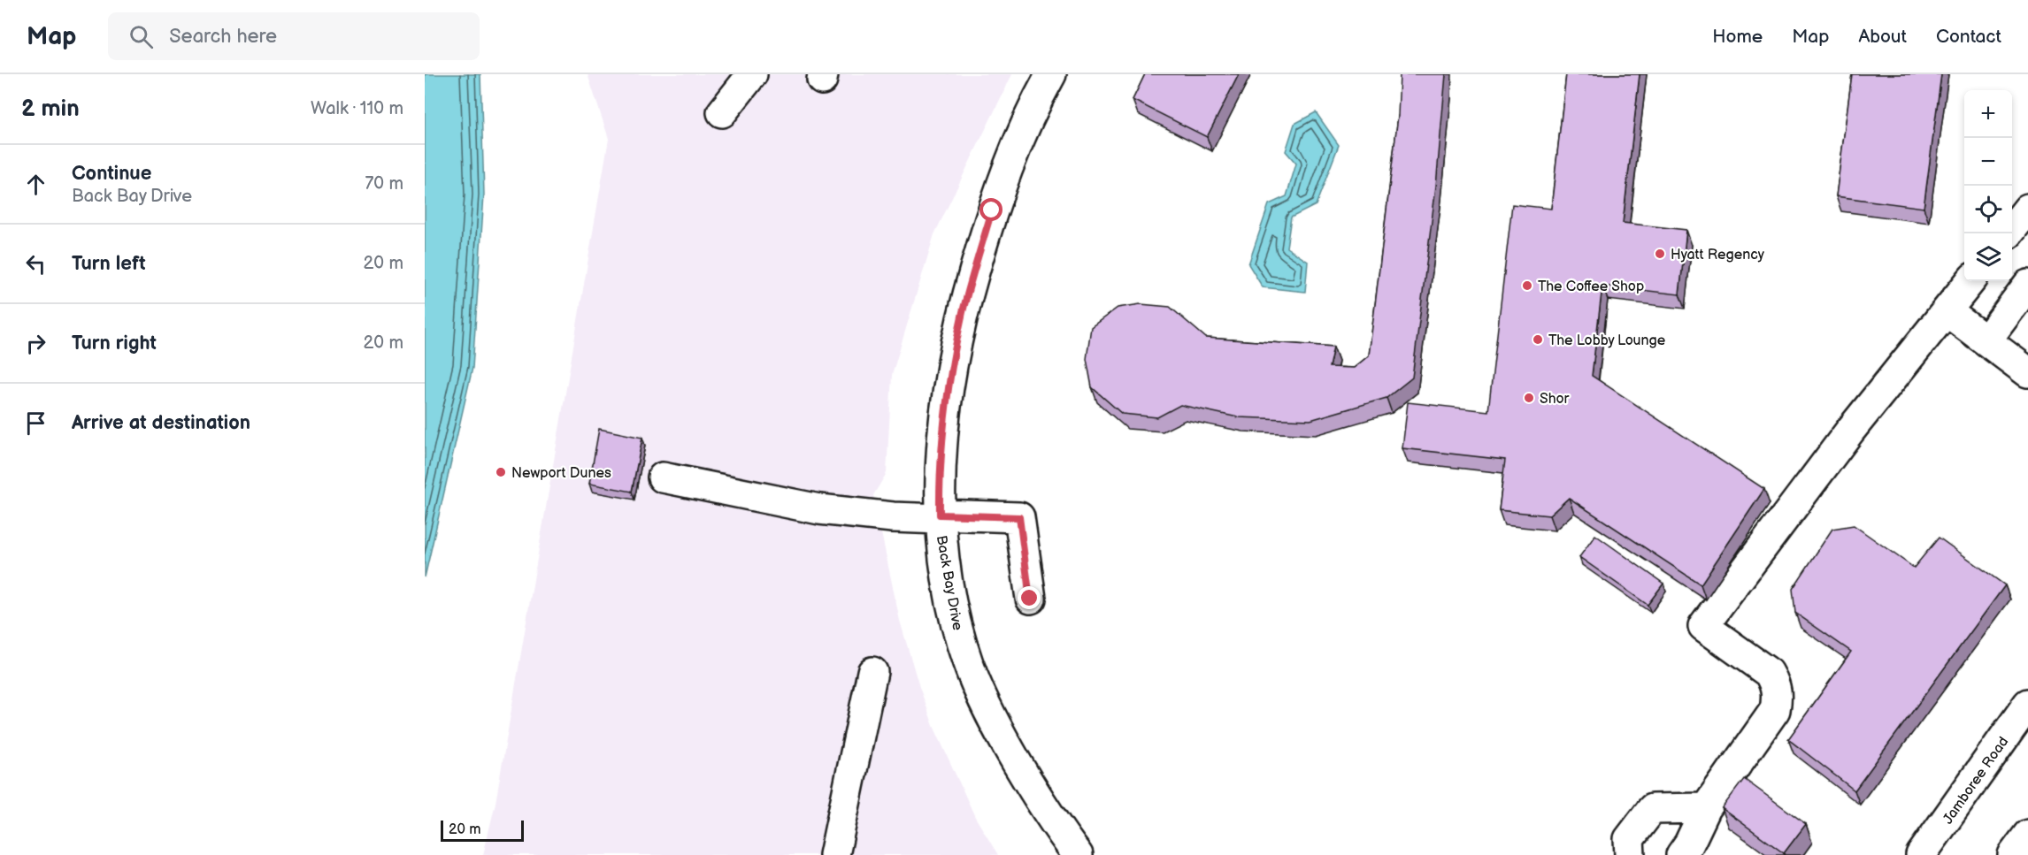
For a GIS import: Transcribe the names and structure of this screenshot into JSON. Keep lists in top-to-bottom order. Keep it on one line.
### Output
{"streets":{"street":["Back Bay Drive","Jamboree Road"]},"places":["Hyatt Regency","The Coffee Shop","The Lobby Lounge","Shor","Newport Dunes"],"scale_bar":"20 m","page":{"header":"Map","search":"Search here","nav":["Home","Map","About","Contact"],"heading":["2 min","Walk · 110 m"],"map_buttons":["+","−"],"list":[["Continue","Back Bay Drive","70 m"],["Turn left","20 m"],["Turn right","20 m"],"Arrive at destination"],"scale":"20 m"}}
